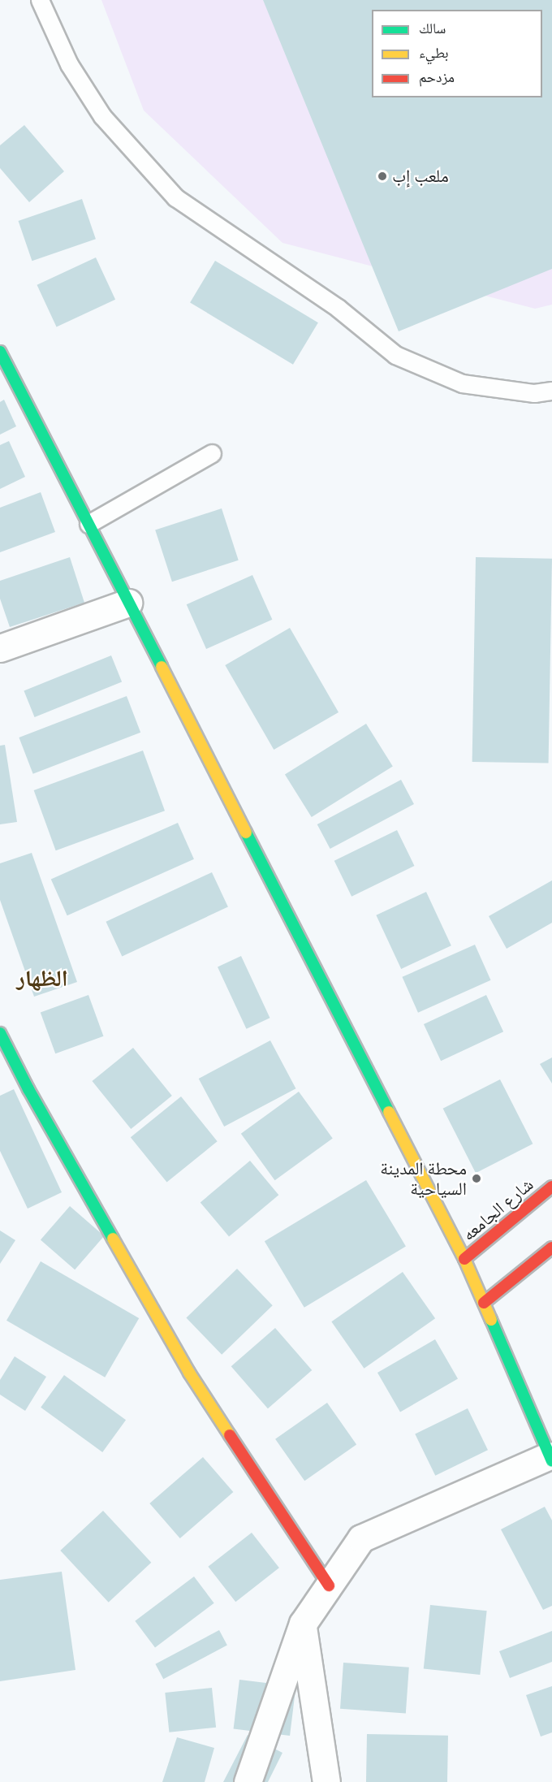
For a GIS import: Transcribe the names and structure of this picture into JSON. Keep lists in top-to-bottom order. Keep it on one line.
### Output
{"streets":{"main road":["شارع الجامعه"]},"districts":["الظهار"],"places":["ملعب إب","محطة المدينة السياحية"],"legend":["سالك","بطيء","مزدحم"]}
